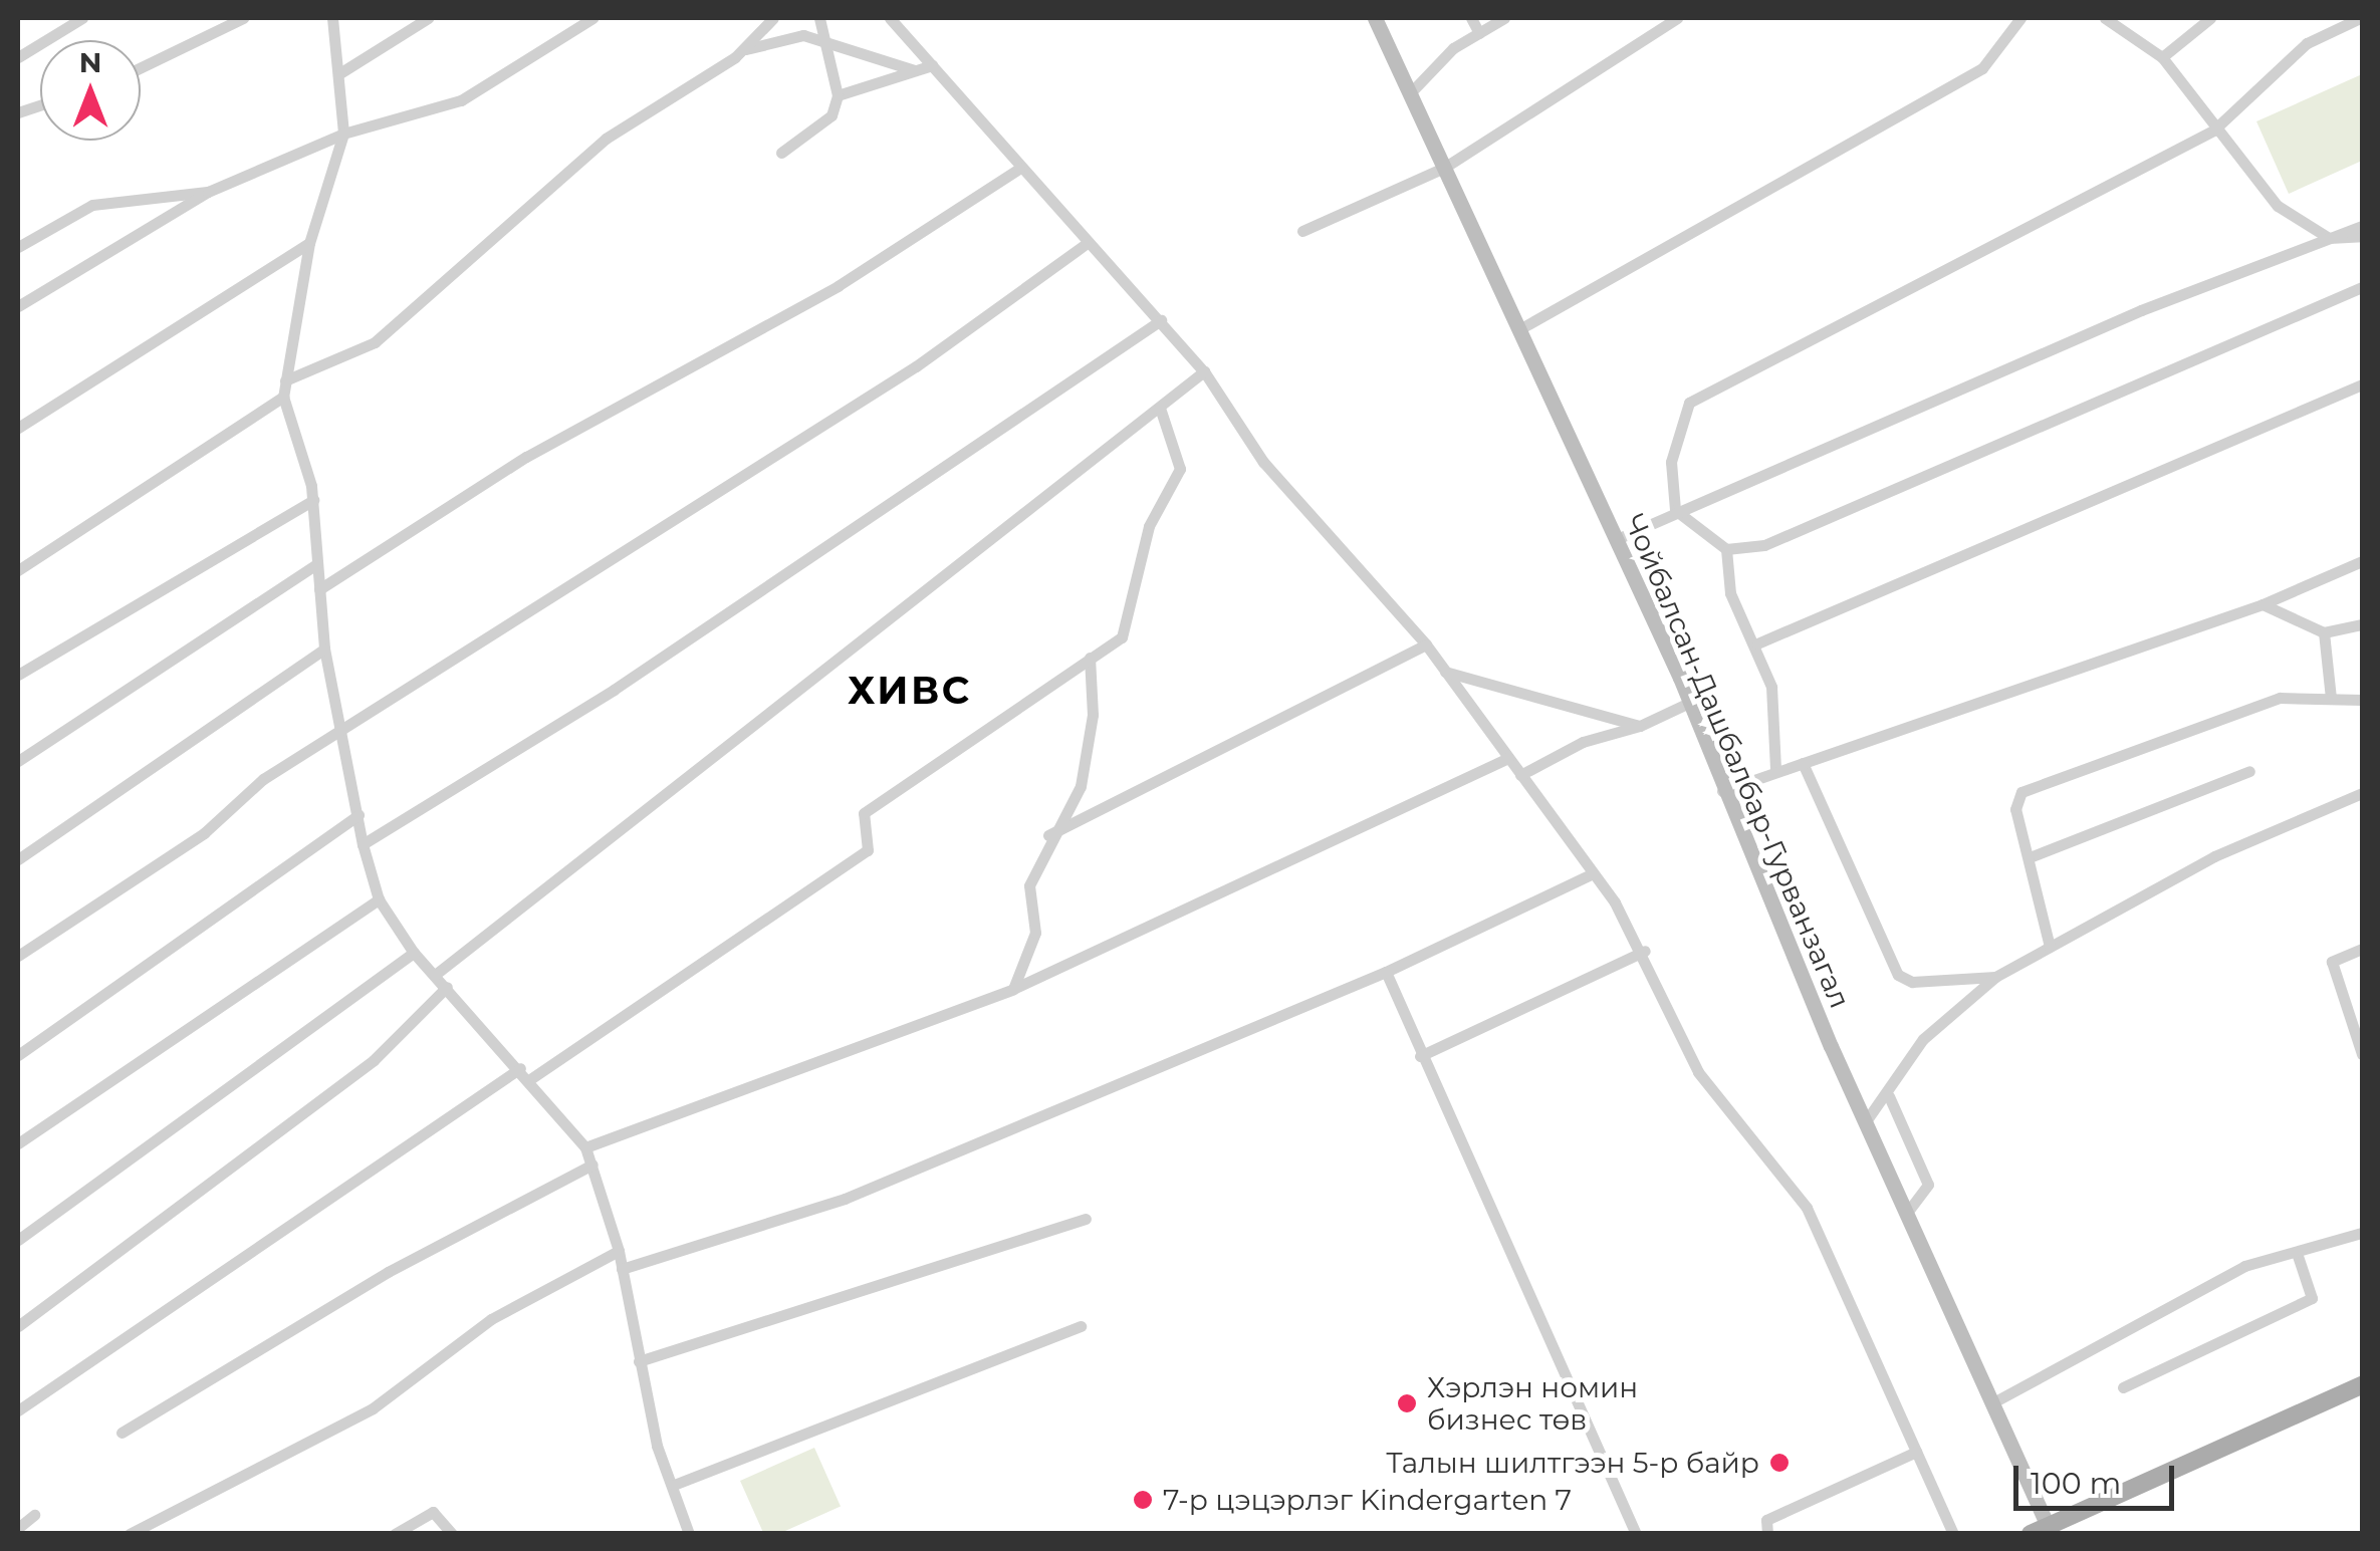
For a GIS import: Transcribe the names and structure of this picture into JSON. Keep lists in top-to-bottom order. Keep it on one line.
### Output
{"streets":{"street":["Чойбалсан-Дашбалбар-Гурванзагал"]},"districts":["ХИВС"],"places":["Хэрлэн номин бизнес төв","Талын шилтгээн 5-р байр","7-р цэцэрлэг Kindergarten 7"],"scale_bar":"100 m","north":"top"}
